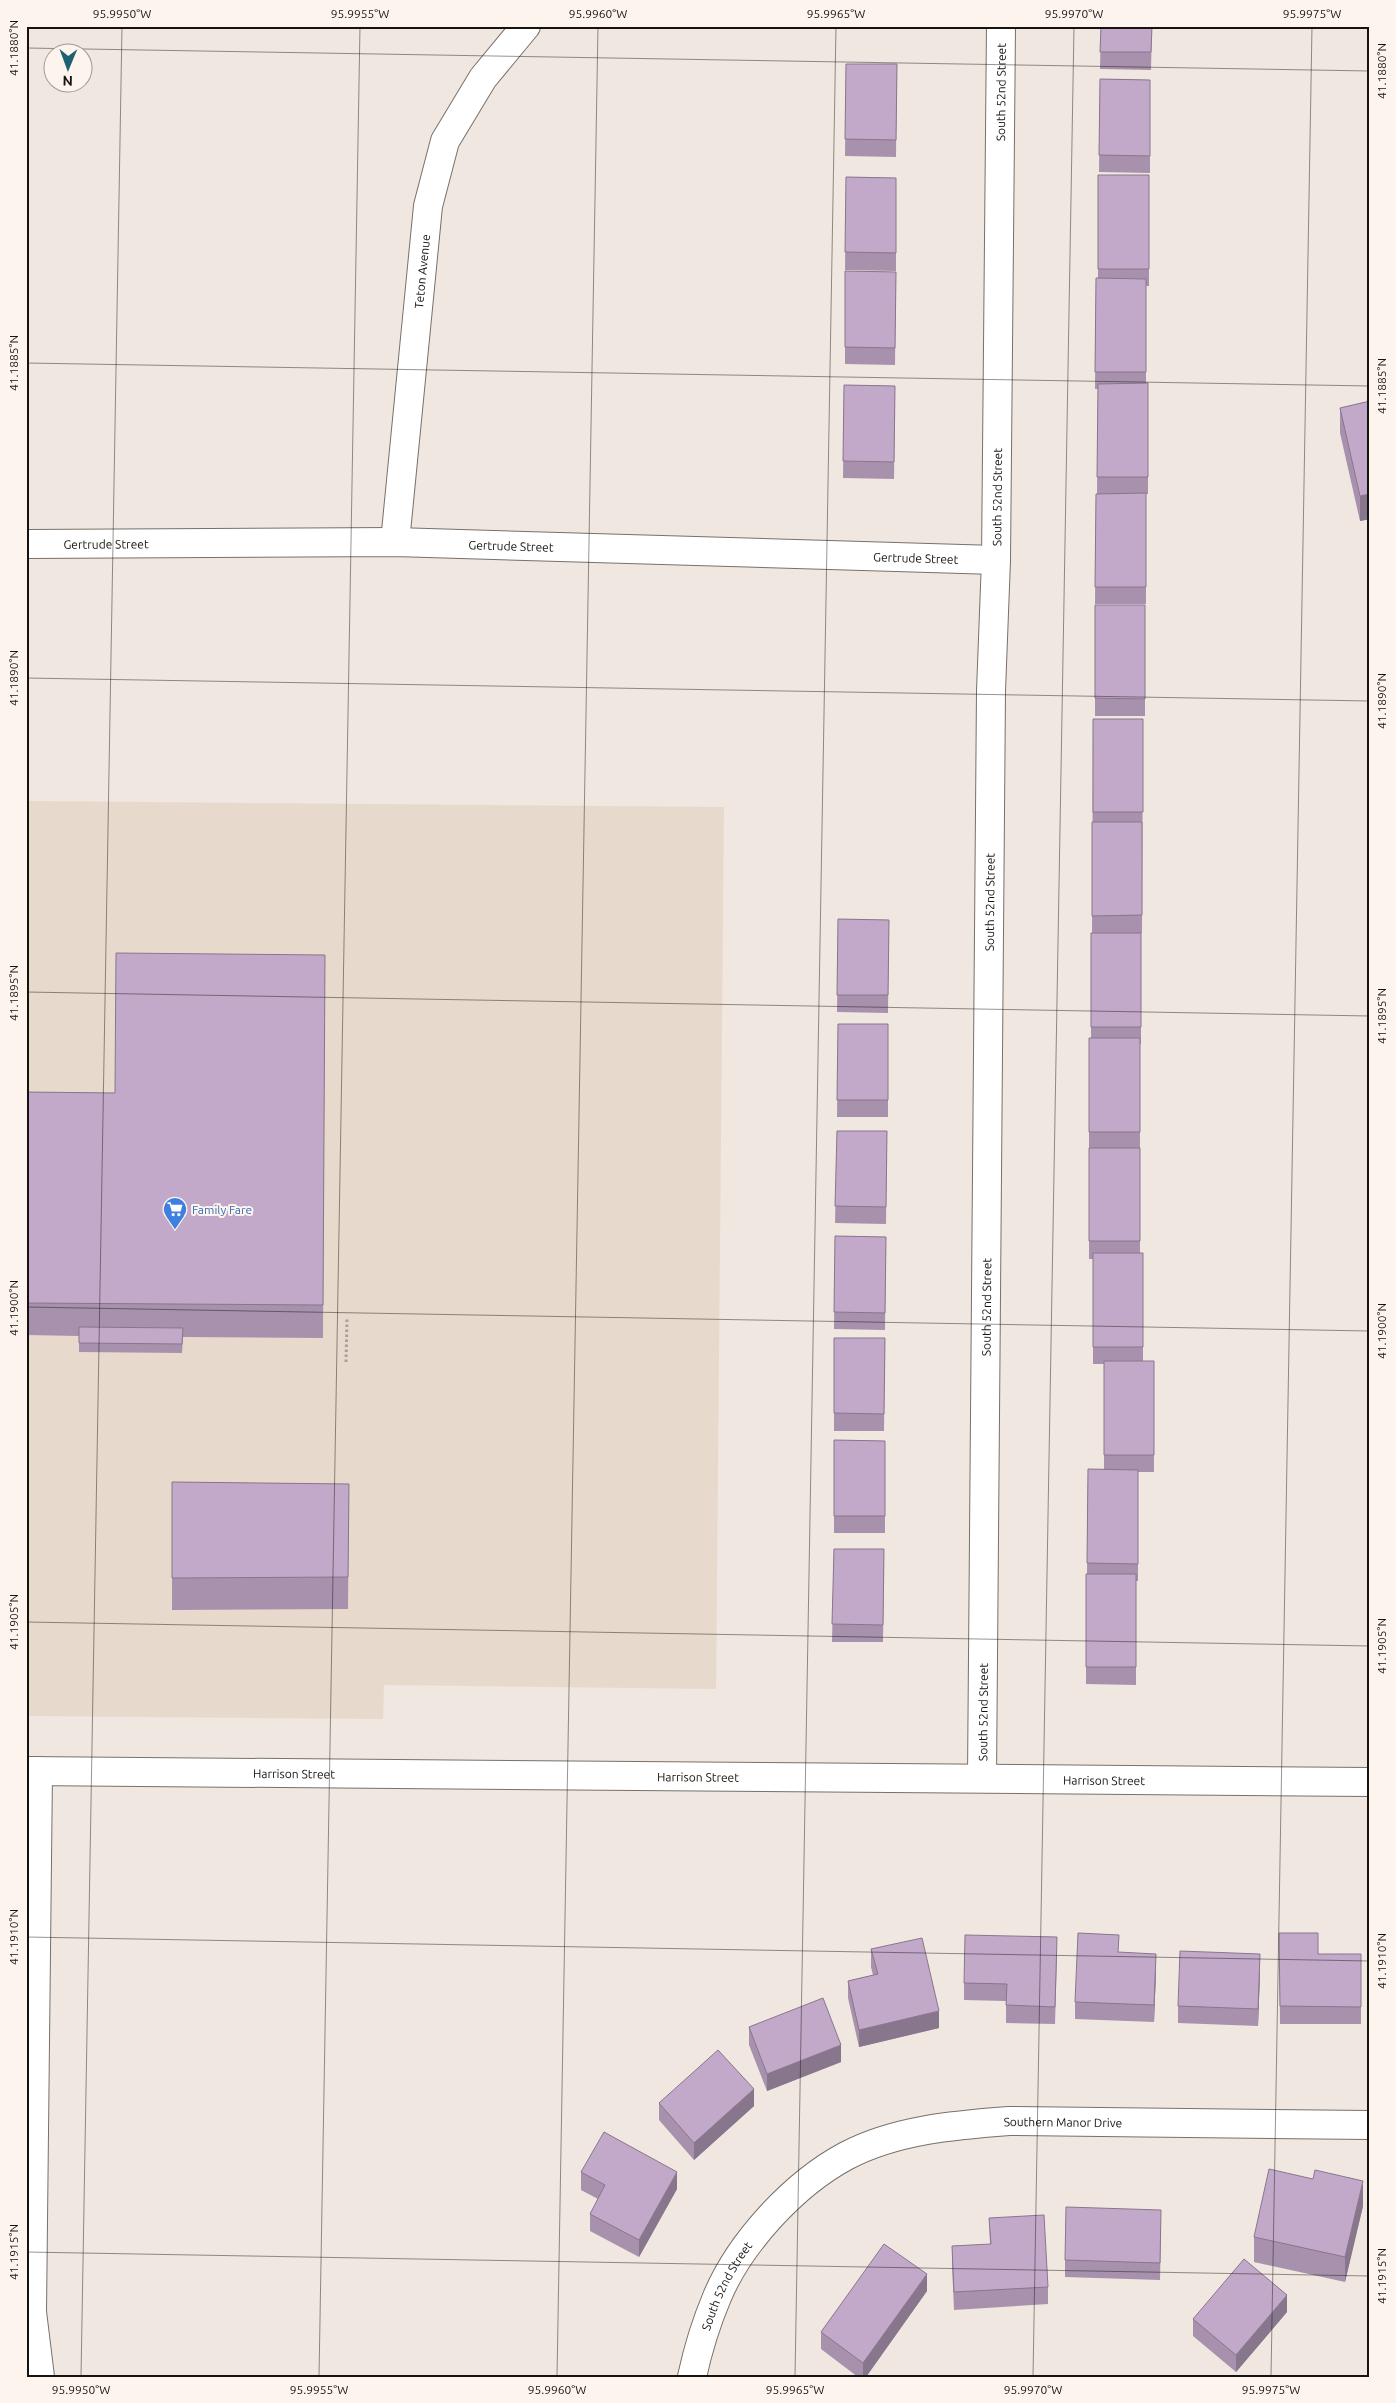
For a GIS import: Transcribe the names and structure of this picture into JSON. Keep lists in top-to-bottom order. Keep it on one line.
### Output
{"streets":{"street":["South 52nd Street","Teton Avenue","Gertrude Street","Harrison Street","Southern Manor Drive"]},"crossings":[["South 52nd Street","Gertrude Street"],["South 52nd Street","Harrison Street"],["South 52nd Street","Southern Manor Drive"],["Teton Avenue","Gertrude Street"]],"places":{"supermarket":["Family Fare"]},"north":"bottom","coordinates":["95.9950°W","95.9955°W","95.9960°W","95.9965°W","95.9970°W","95.9975°W","41.1880°N","41.1885°N","41.1890°N","41.1895°N","41.1900°N","41.1905°N","41.1910°N","41.1915°N"]}
